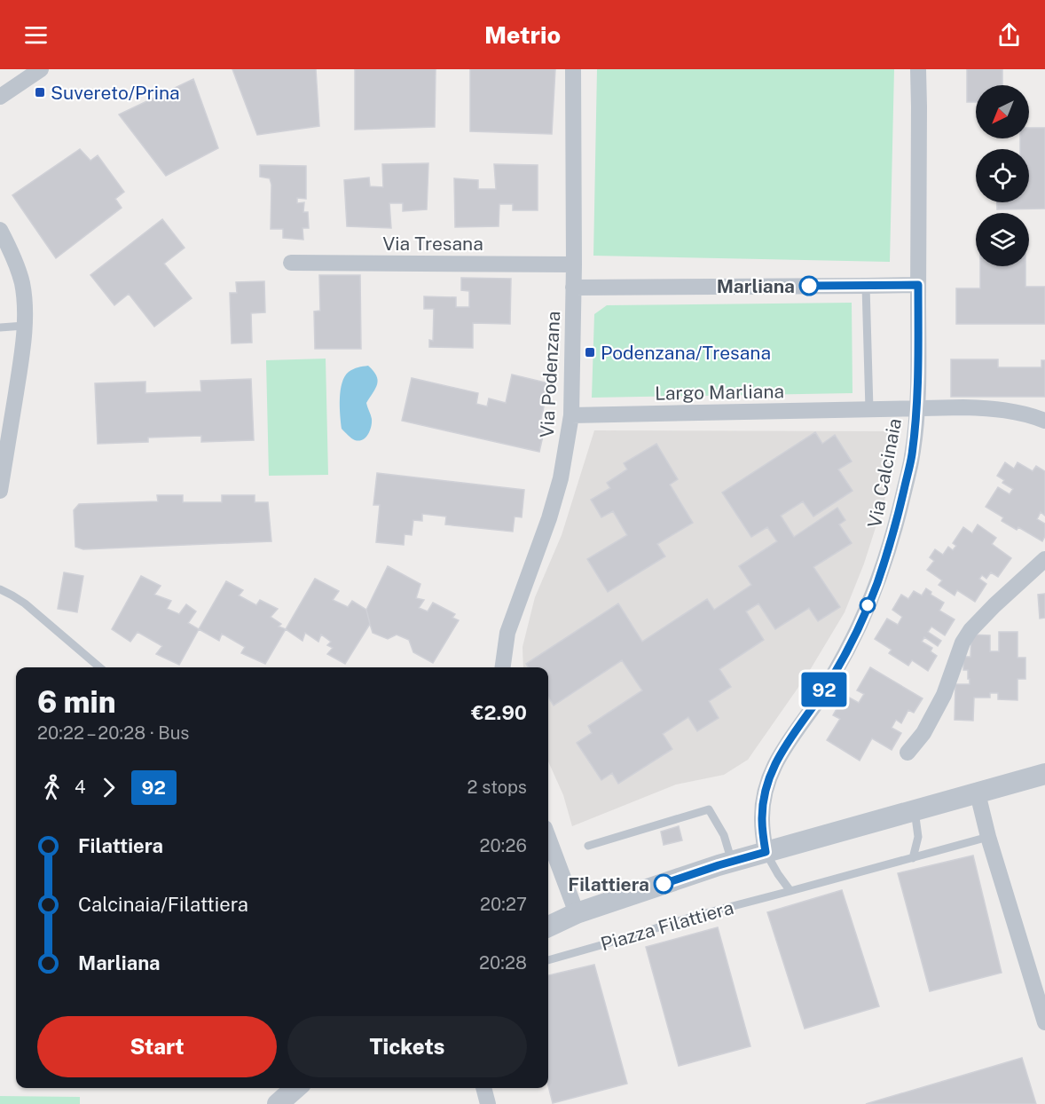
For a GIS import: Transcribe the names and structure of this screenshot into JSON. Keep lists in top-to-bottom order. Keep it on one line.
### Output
{"streets":{"street":["Via Tresana","Via Podenzana","Largo Marliana","Via Calcinaia","Piazza Filattiera"]},"crossings":[["Via Tresana","Via Podenzana"],["Via Podenzana","Largo Marliana"],["Largo Marliana","Via Calcinaia"],["Via Calcinaia","Piazza Filattiera"]],"places":{"transit":["Suvereto/Prina","Podenzana/Tresana"],"other":["Marliana","Filattiera"]},"lines":["bus line 92"],"north":"bottom left","page":{"header":"Metrio","on_map":"92","heading":["6 min","20:22 – 20:28 · Bus","€2.90"],"legs":["4","92","2 stops"],"list":[{"name":"Filattiera","value":"20:26"},{"name":"Calcinaia/Filattiera","value":"20:27"},{"name":"Marliana","value":"20:28"}],"buttons":["Start","Tickets"]}}
